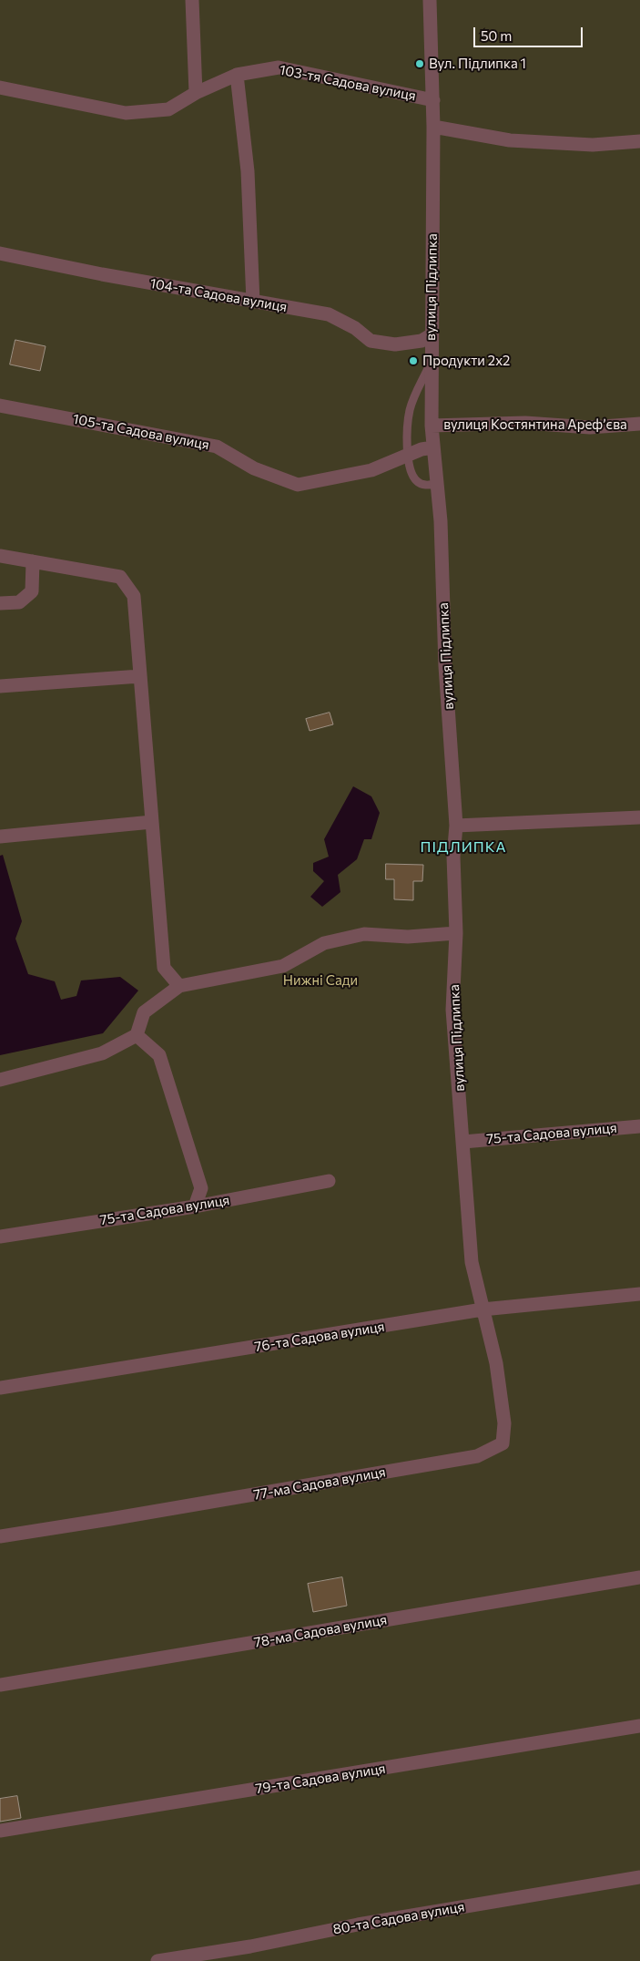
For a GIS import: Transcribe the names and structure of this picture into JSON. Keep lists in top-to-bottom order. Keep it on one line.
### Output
{"streets":{"street":["103-тя Садова вулиця","вулиця Підлипка","104-та Садова вулиця","вулиця Костянтина Арефʼєва","105-та Садова вулиця","75-та Садова вулиця","76-та Садова вулиця","77-ма Садова вулиця","78-ма Садова вулиця","79-та Садова вулиця","80-та Садова вулиця"]},"crossings":[["103-тя Садова вулиця","вулиця Підлипка"],["вулиця Підлипка","104-та Садова вулиця"],["вулиця Підлипка","вулиця Костянтина Арефʼєва"],["вулиця Підлипка","105-та Садова вулиця"],["вулиця Підлипка","75-та Садова вулиця"],["вулиця Підлипка","76-та Садова вулиця"],["вулиця Підлипка","77-ма Садова вулиця"],["76-та Садова вулиця","77-ма Садова вулиця"]],"districts":["ПІДЛИПКА"],"parks":["Нижні Сади"],"places":["Вул. Підлипка 1","Продукти 2х2"],"scale_bar":"50 m"}
